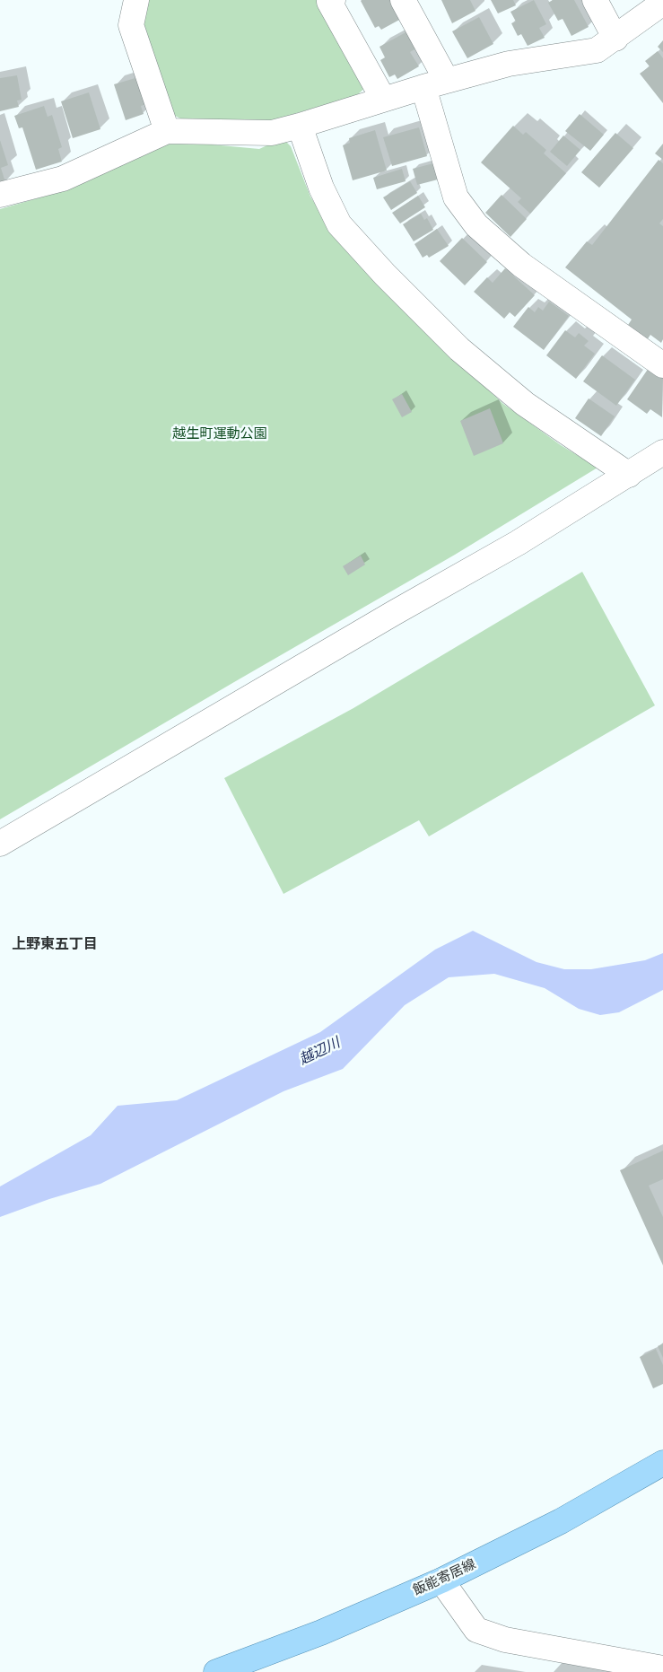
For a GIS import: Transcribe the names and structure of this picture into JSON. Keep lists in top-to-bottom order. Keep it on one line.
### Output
{"streets":{"main road":["飯能寄居線"]},"districts":["上野東五丁目"],"water":["越辺川"],"parks":["越生町運動公園"]}
